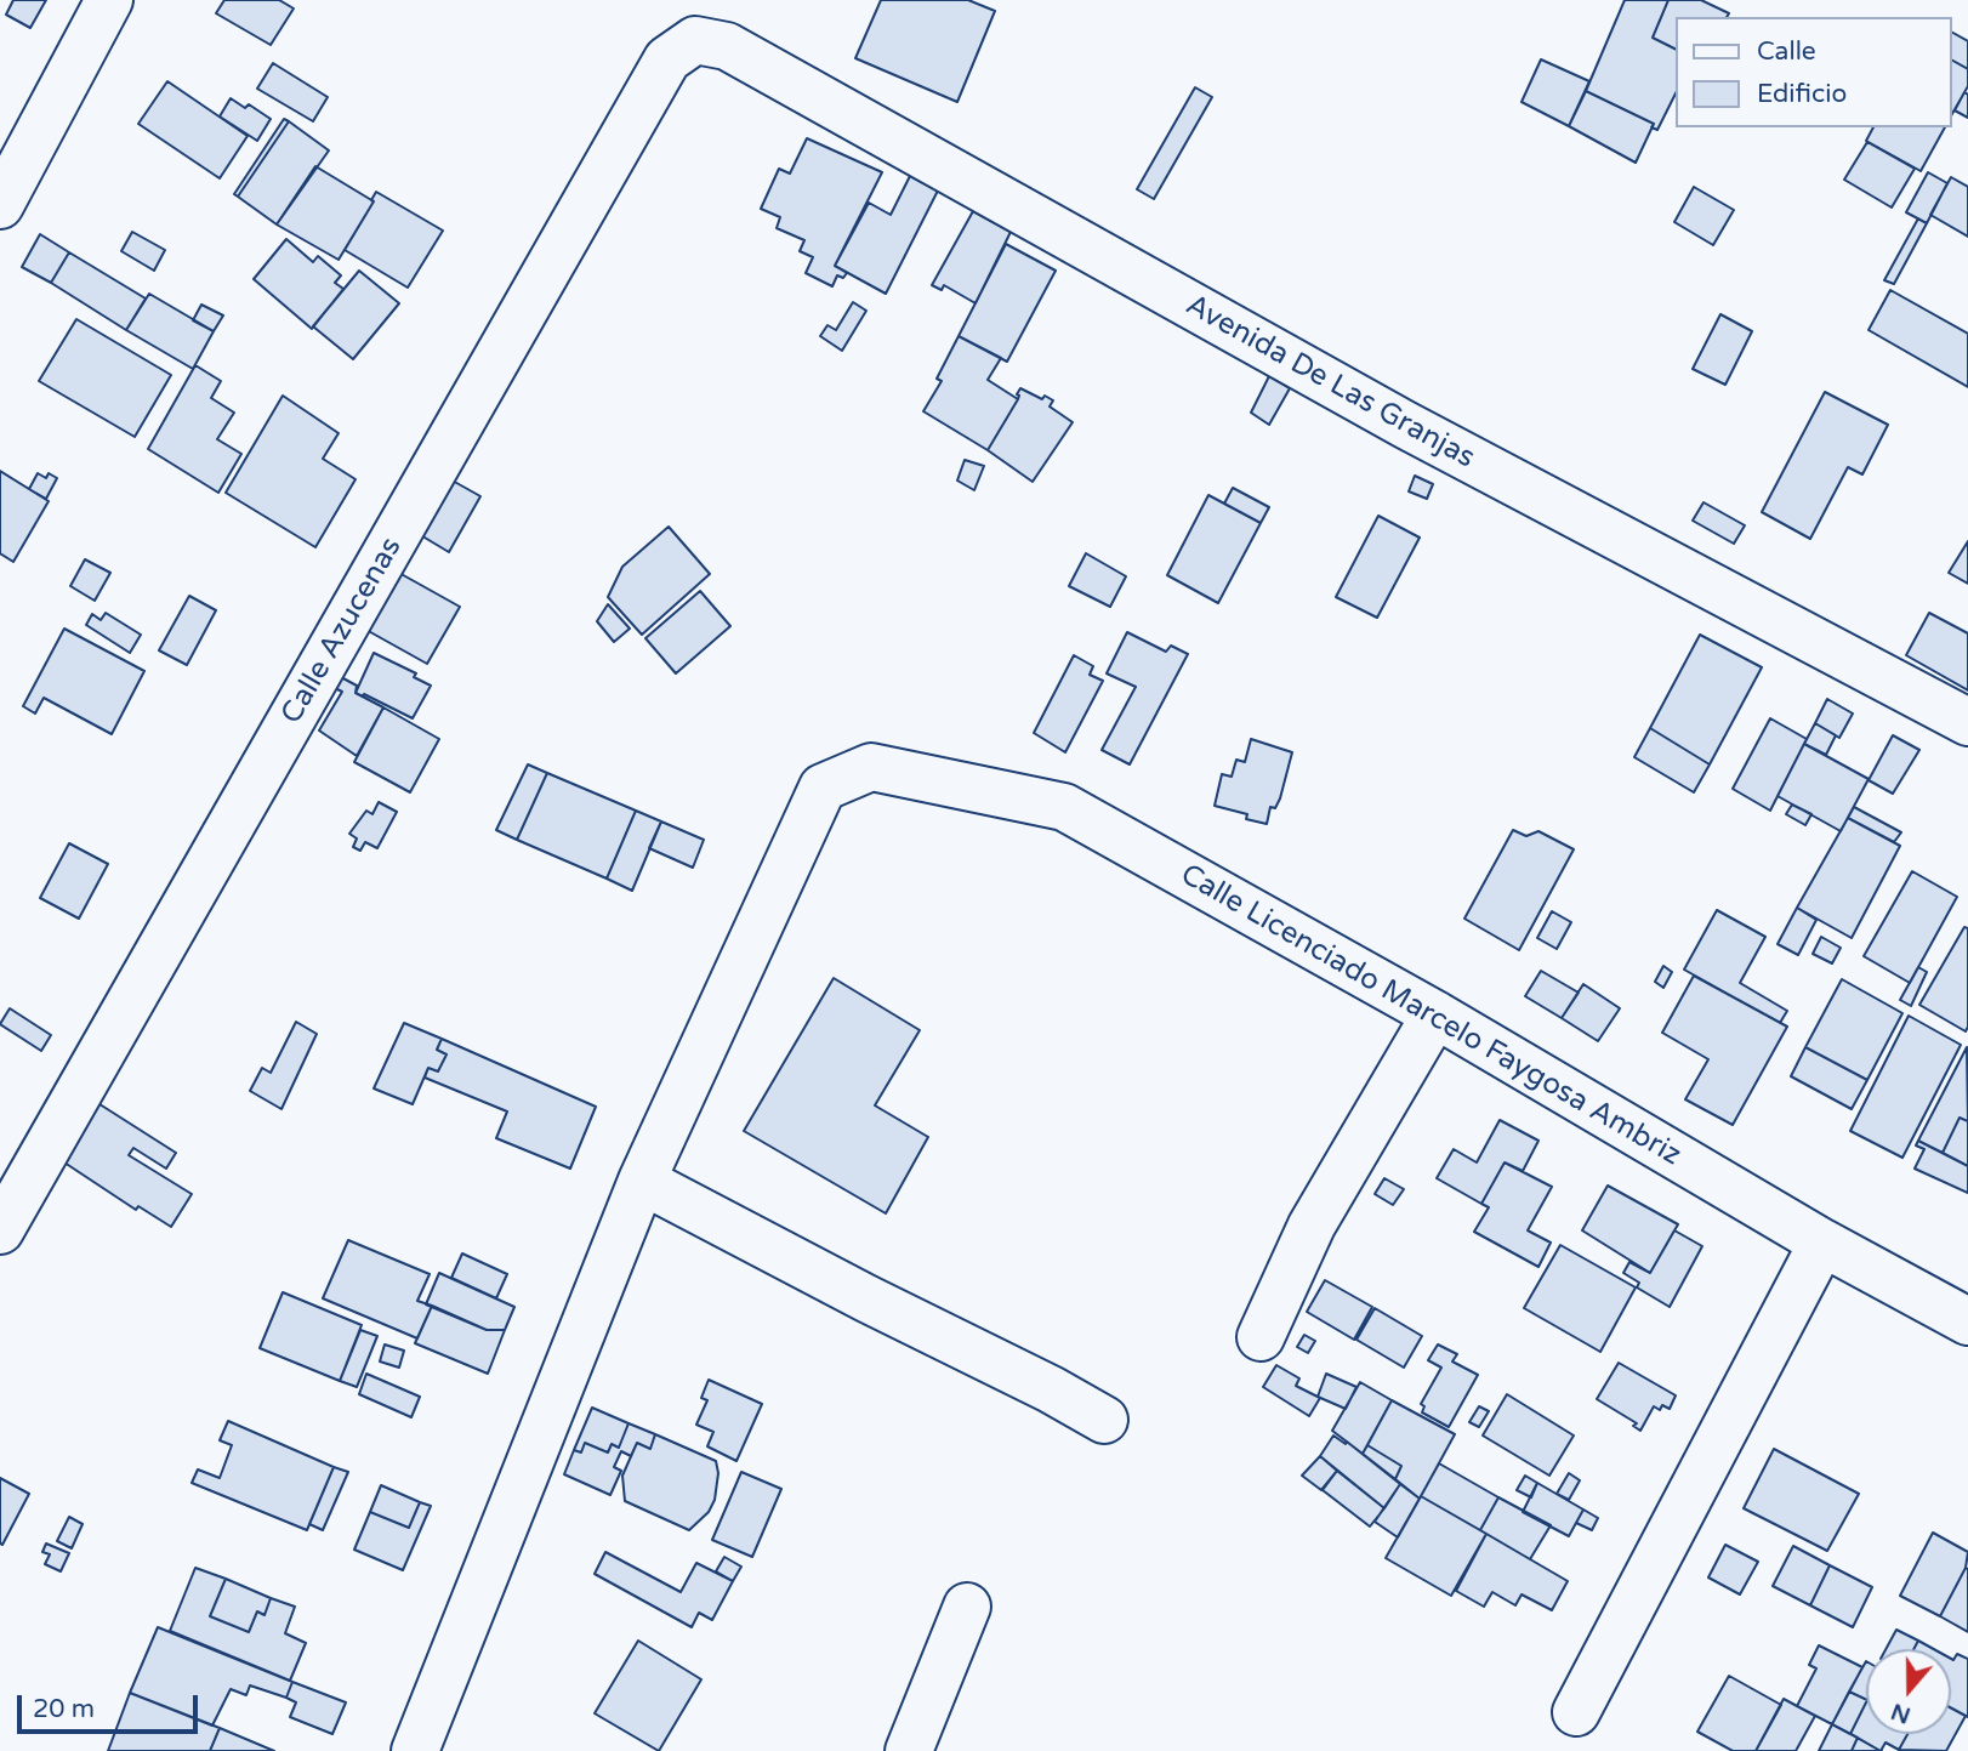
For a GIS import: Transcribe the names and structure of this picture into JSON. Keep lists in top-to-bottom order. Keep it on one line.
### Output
{"streets":{"street":["Avenida De Las Granjas","Calle Azucenas","Calle Licenciado Marcelo Faygosa Ambriz"]},"crossings":[["Avenida De Las Granjas","Calle Azucenas"]],"legend":["Calle","Edificio"],"scale_bar":"20 m","north":"bottom"}
